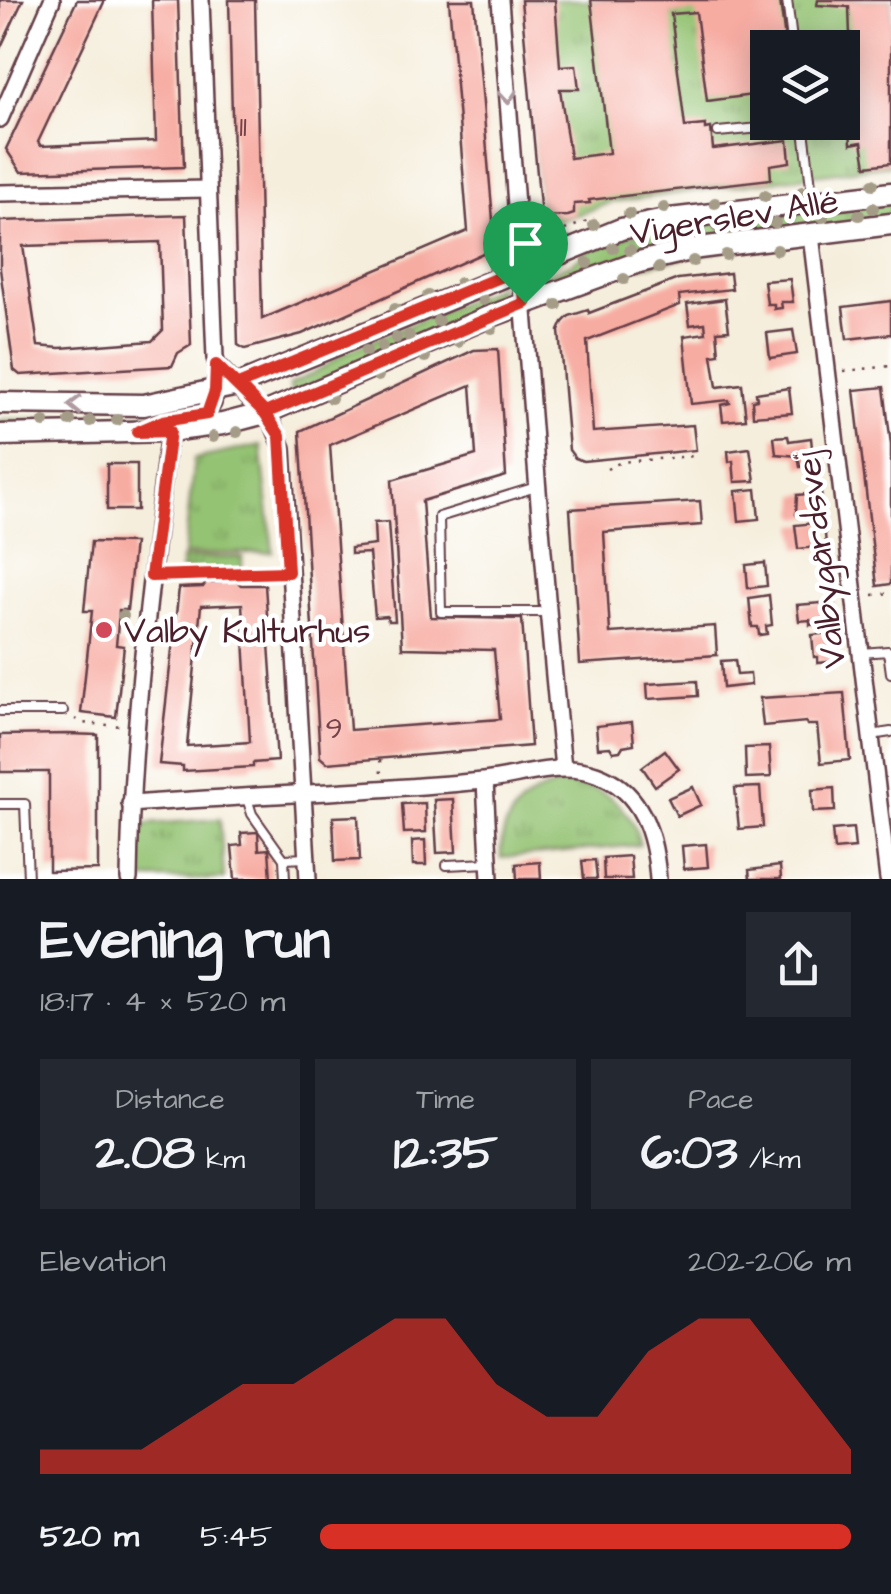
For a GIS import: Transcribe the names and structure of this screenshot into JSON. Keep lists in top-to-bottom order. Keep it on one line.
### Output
{"streets":{"street":["Vigerslev Allé","Valbygårdsvej"]},"crossings":[["Vigerslev Allé","Valbygårdsvej"]],"places":["Valby Kulturhus"],"house_numbers":["11","9"],"page":{"heading":["Evening run","18:17 · 4 × 520 m"],"stats":[["Distance","2.08 km"],["Time","12:35"],["Pace","6:03 /km"]],"chart":["Elevation","202–206 m"],"list":[{"name":"520 m","note":"5:45"}]}}
